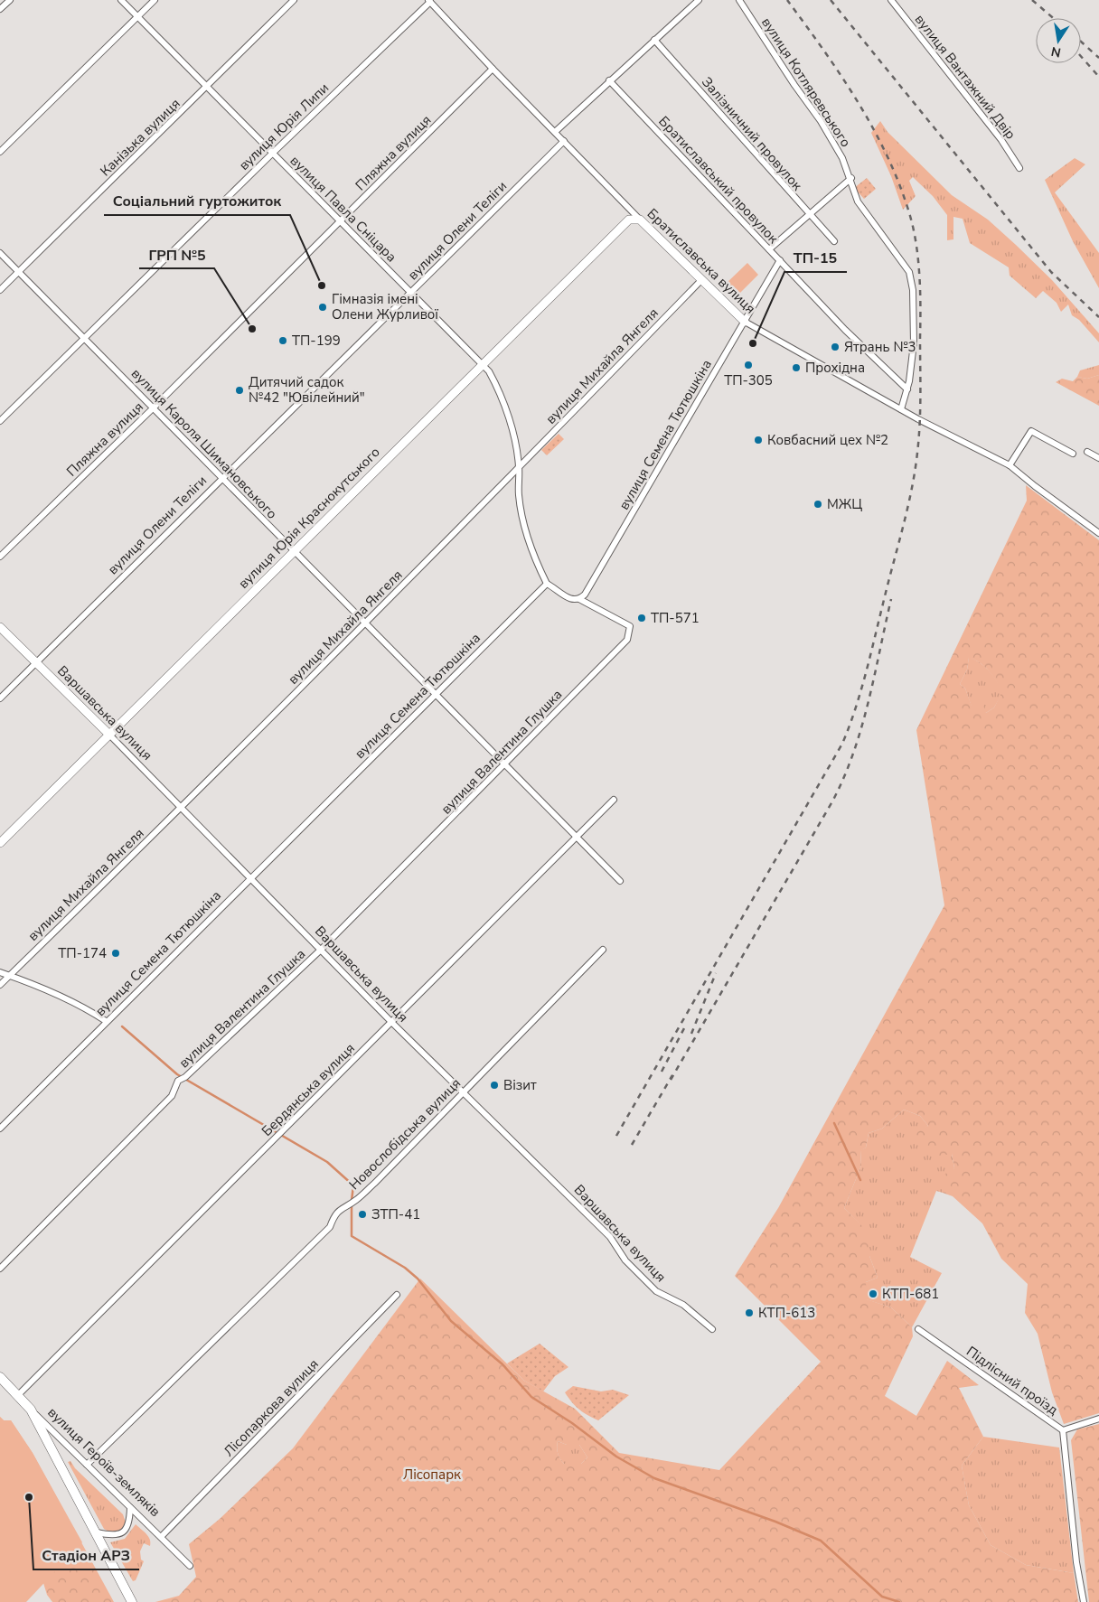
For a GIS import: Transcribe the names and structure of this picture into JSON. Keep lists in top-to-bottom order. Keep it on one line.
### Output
{"streets":{"main road":["вулиця Героїв-земляків"],"street":["вулиця Вантажний Двір","вулиця Котляревського","вулиця Юрія Липи","Залізничний провулок","Канізька вулиця","Пляжна вулиця","Братиславський провулок","вулиця Павла Сніцара","вулиця Олени Теліги","Братиславська вулиця","вулиця Михайла Янгеля","вулиця Семена Тютюшкіна","вулиця Кароля Шимановського","вулиця Юрія Краснокутського","Варшавська вулиця","вулиця Валентина Глушка","Бердянська вулиця","Новослобідська вулиця","Підлісний проїзд","Лісопаркова вулиця"]},"crossings":[["вулиця Котляревського","Братиславський провулок"],["вулиця Котляревського","Братиславська вулиця"],["вулиця Юрія Липи","вулиця Павла Сніцара"],["вулиця Юрія Липи","Братиславська вулиця"],["вулиця Юрія Липи","вулиця Кароля Шимановського"],["Канізька вулиця","вулиця Павла Сніцара"],["Канізька вулиця","вулиця Кароля Шимановського"],["Пляжна вулиця","вулиця Павла Сніцара"],["Пляжна вулиця","Братиславська вулиця"],["Пляжна вулиця","вулиця Кароля Шимановського"],["Братиславський провулок","вулиця Семена Тютюшкіна"],["вулиця Павла Сніцара","вулиця Олени Теліги"],["вулиця Павла Сніцара","вулиця Михайла Янгеля"],["вулиця Павла Сніцара","вулиця Семена Тютюшкіна"],["вулиця Павла Сніцара","вулиця Юрія Краснокутського"],["вулиця Олени Теліги","Братиславська вулиця"],["вулиця Олени Теліги","вулиця Кароля Шимановського"],["вулиця Олени Теліги","Варшавська вулиця"],["Братиславська вулиця","вулиця Михайла Янгеля"],["Братиславська вулиця","вулиця Семена Тютюшкіна"],["Братиславська вулиця","вулиця Юрія Краснокутського"],["вулиця Михайла Янгеля","вулиця Кароля Шимановського"],["вулиця Михайла Янгеля","Варшавська вулиця"],["вулиця Семена Тютюшкіна","вулиця Кароля Шимановського"],["вулиця Семена Тютюшкіна","Варшавська вулиця"],["вулиця Семена Тютюшкіна","вулиця Валентина Глушка"],["вулиця Кароля Шимановського","вулиця Юрія Краснокутського"],["вулиця Кароля Шимановського","вулиця Валентина Глушка"],["вулиця Кароля Шимановського","Бердянська вулиця"],["вулиця Юрія Краснокутського","Варшавська вулиця"],["Варшавська вулиця","вулиця Валентина Глушка"],["Варшавська вулиця","Бердянська вулиця"],["Варшавська вулиця","Новослобідська вулиця"],["Бердянська вулиця","вулиця Героїв-земляків"],["Новослобідська вулиця","вулиця Героїв-земляків"],["Лісопаркова вулиця","вулиця Героїв-земляків"]],"parks":["Лісопарк"],"places":["Соціальний гуртожиток","Гімназія імені Олени Журливої","ГРП №5","ТП-199","ТП-15","Ятрань №3","ТП-305","Прохідна","Дитячий садок №42 \"Ювілейний\"","Ковбасний цех №2","МЖЦ","ТП-571","ТП-174","Візит","ЗТП-41","КТП-681","КТП-613","Стадіон АРЗ"],"north":"bottom"}
